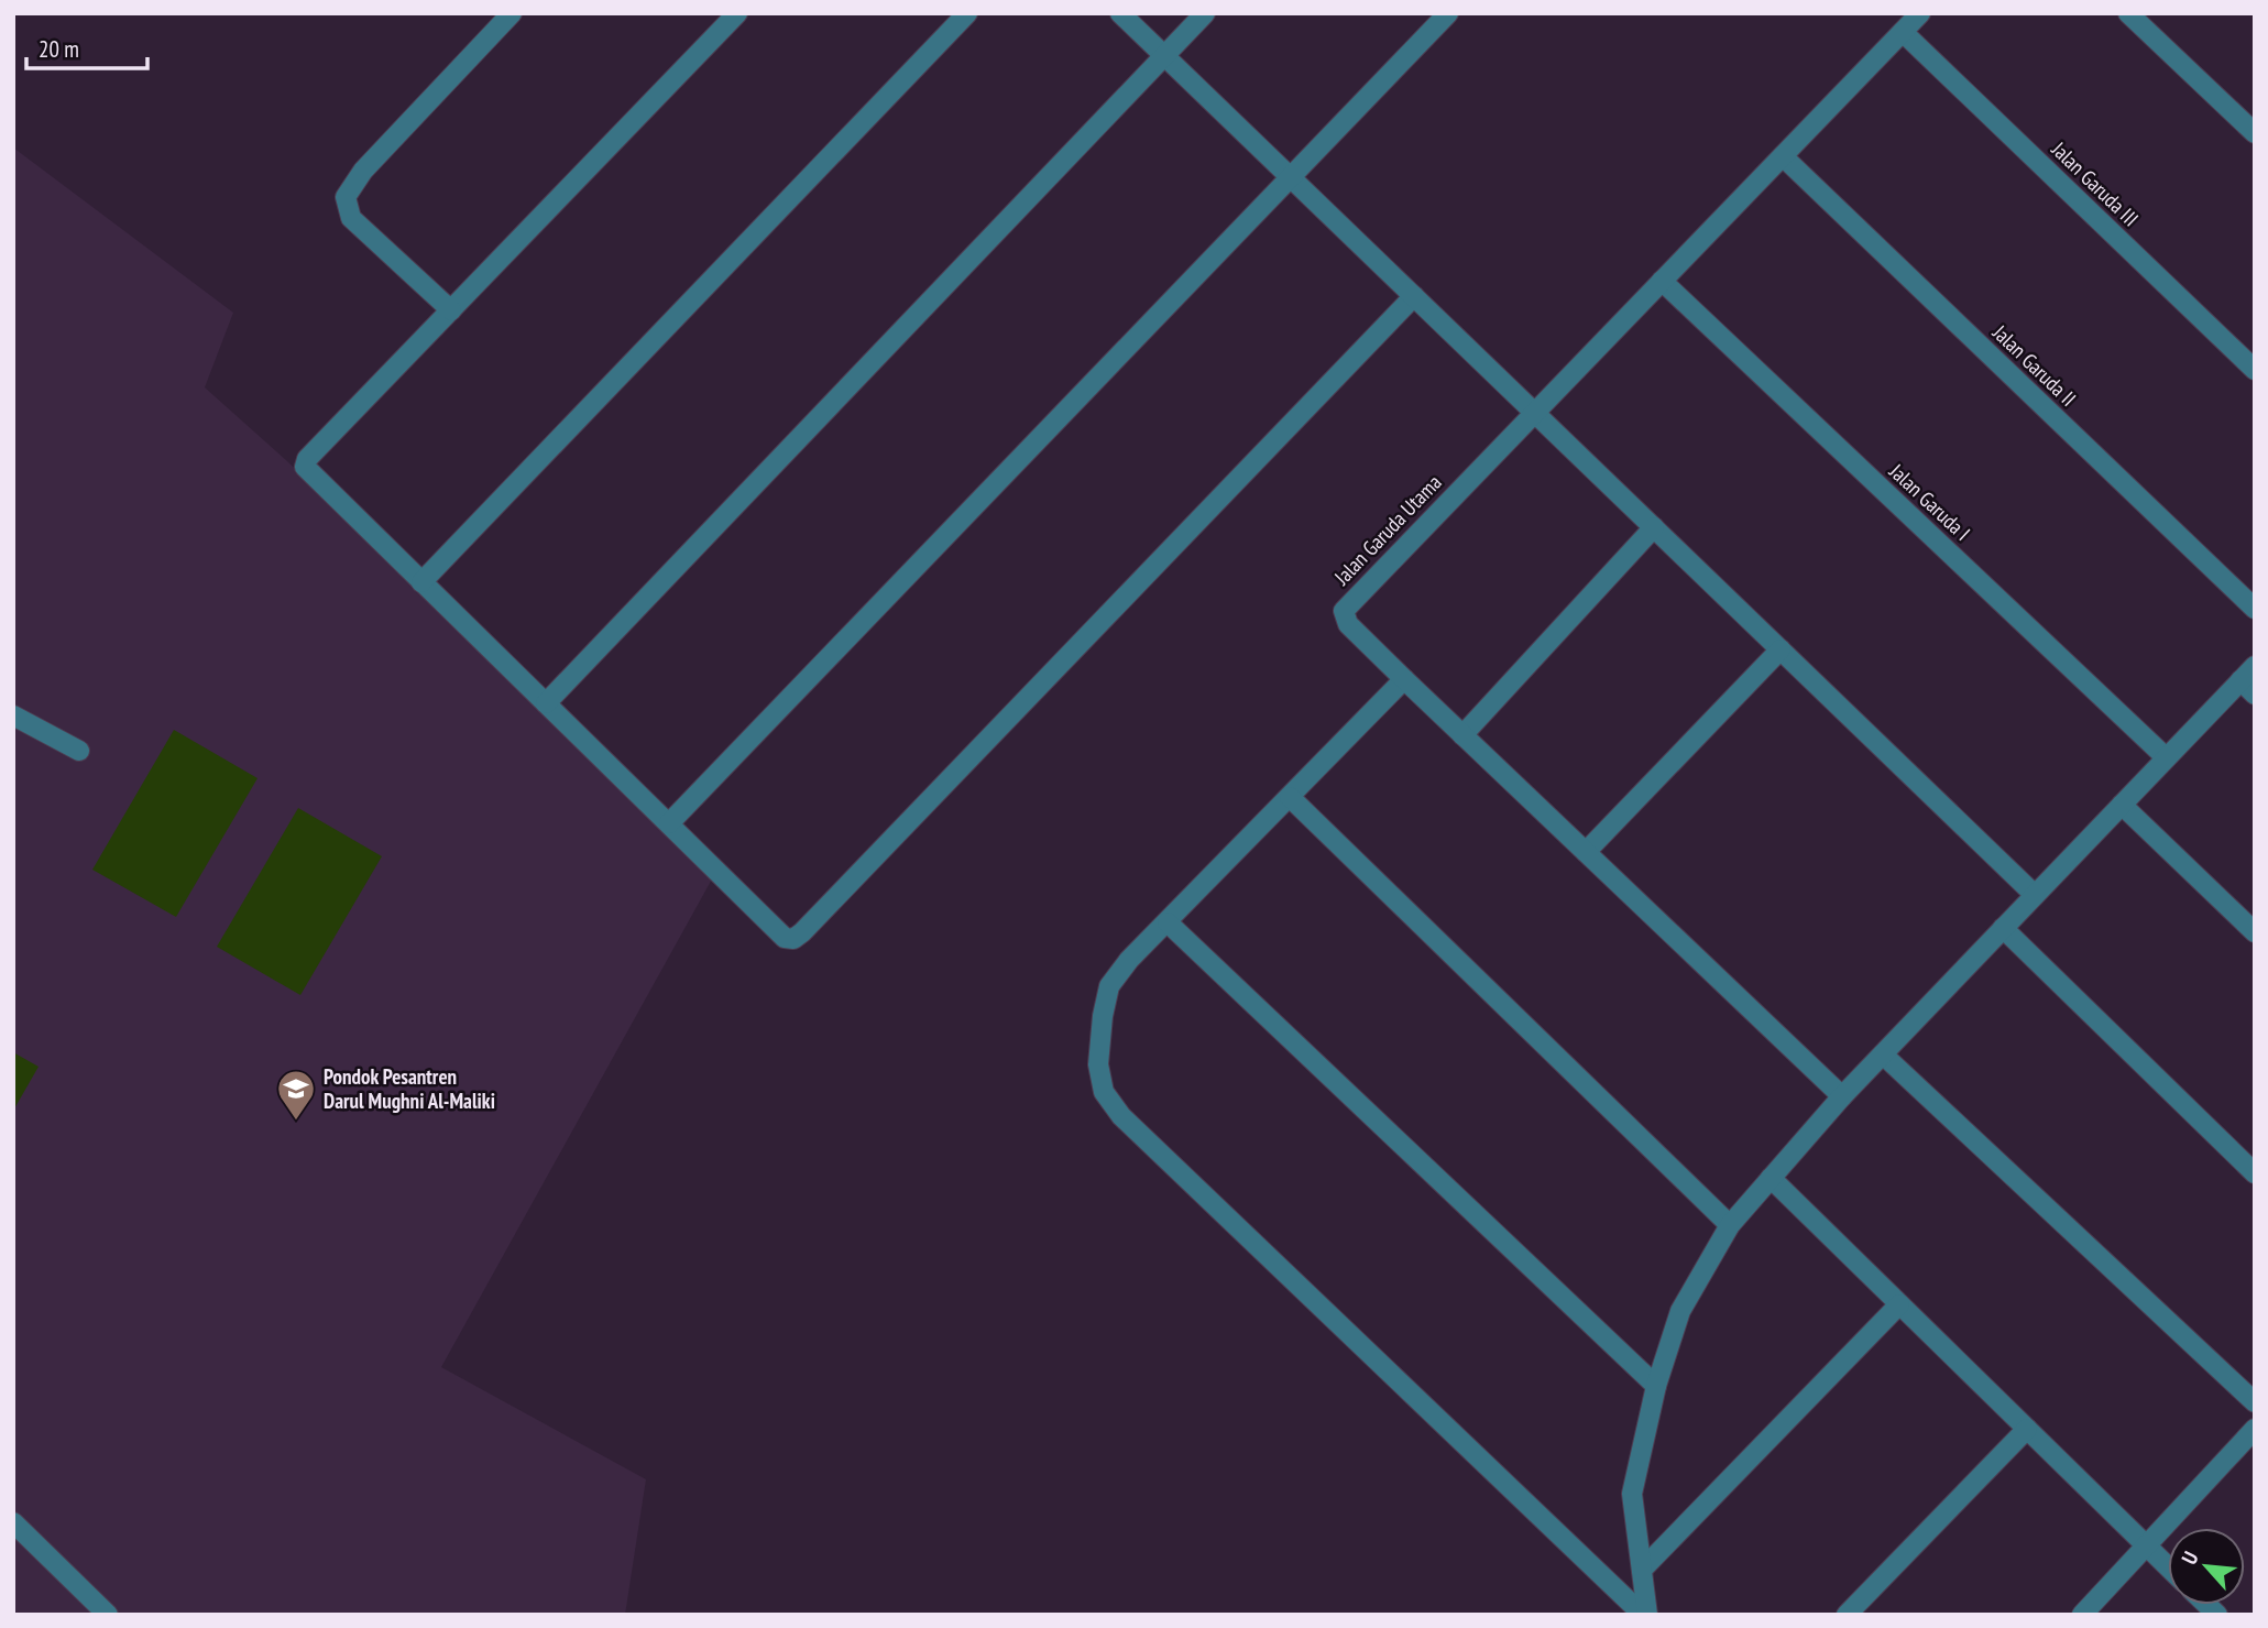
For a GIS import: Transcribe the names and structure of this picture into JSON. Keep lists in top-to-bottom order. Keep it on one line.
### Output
{"streets":{"street":["Jalan Garuda III","Jalan Garuda II","Jalan Garuda I","Jalan Garuda Utama"]},"crossings":[["Jalan Garuda III","Jalan Garuda Utama"],["Jalan Garuda II","Jalan Garuda Utama"],["Jalan Garuda I","Jalan Garuda Utama"]],"places":{"school or university":["Pondok Pesantren Darul Mughni Al-Maliki"]},"scale_bar":"20 m","north":"top left"}
